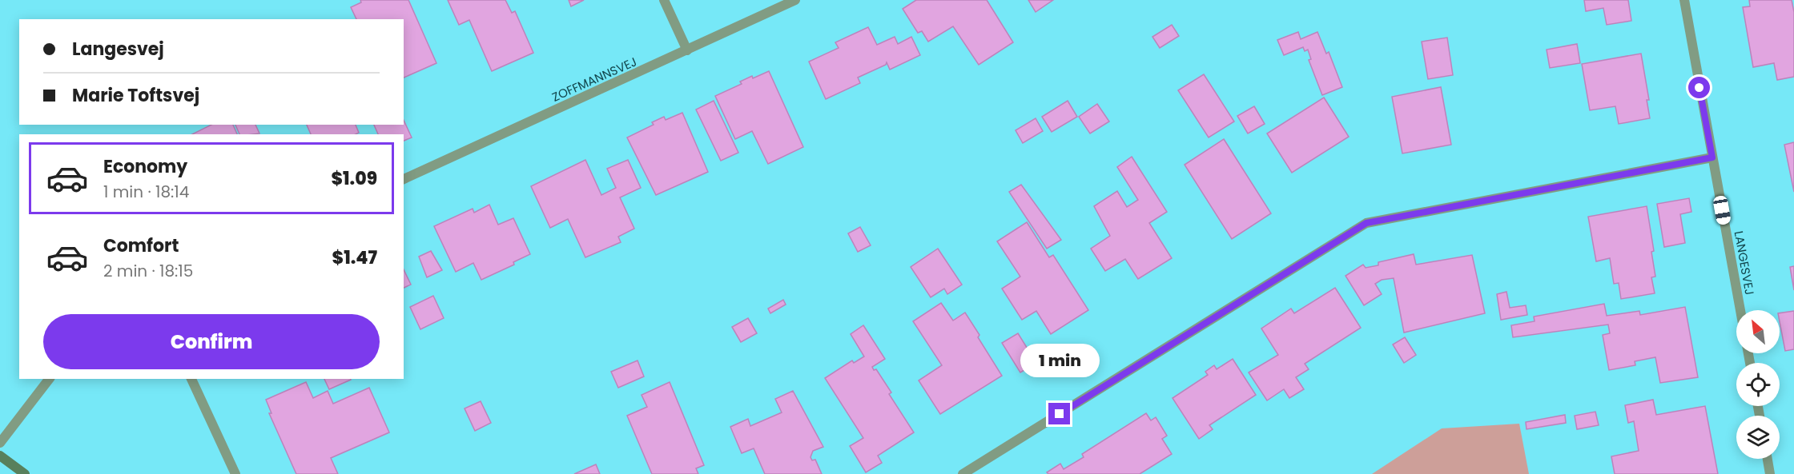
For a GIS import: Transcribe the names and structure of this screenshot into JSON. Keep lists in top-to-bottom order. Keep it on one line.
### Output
{"streets":{"street":["ZOFFMANNSVEJ","LANGESVEJ"]},"north":"top left","page":{"banner":["Langesvej","Marie Toftsvej"],"list":[{"name":"Economy","note":"1 min · 18:14","value":"$1.09"},{"name":"Comfort","note":"2 min · 18:15","value":"$1.47"}],"buttons":"Confirm","bubble":"1 min"}}
